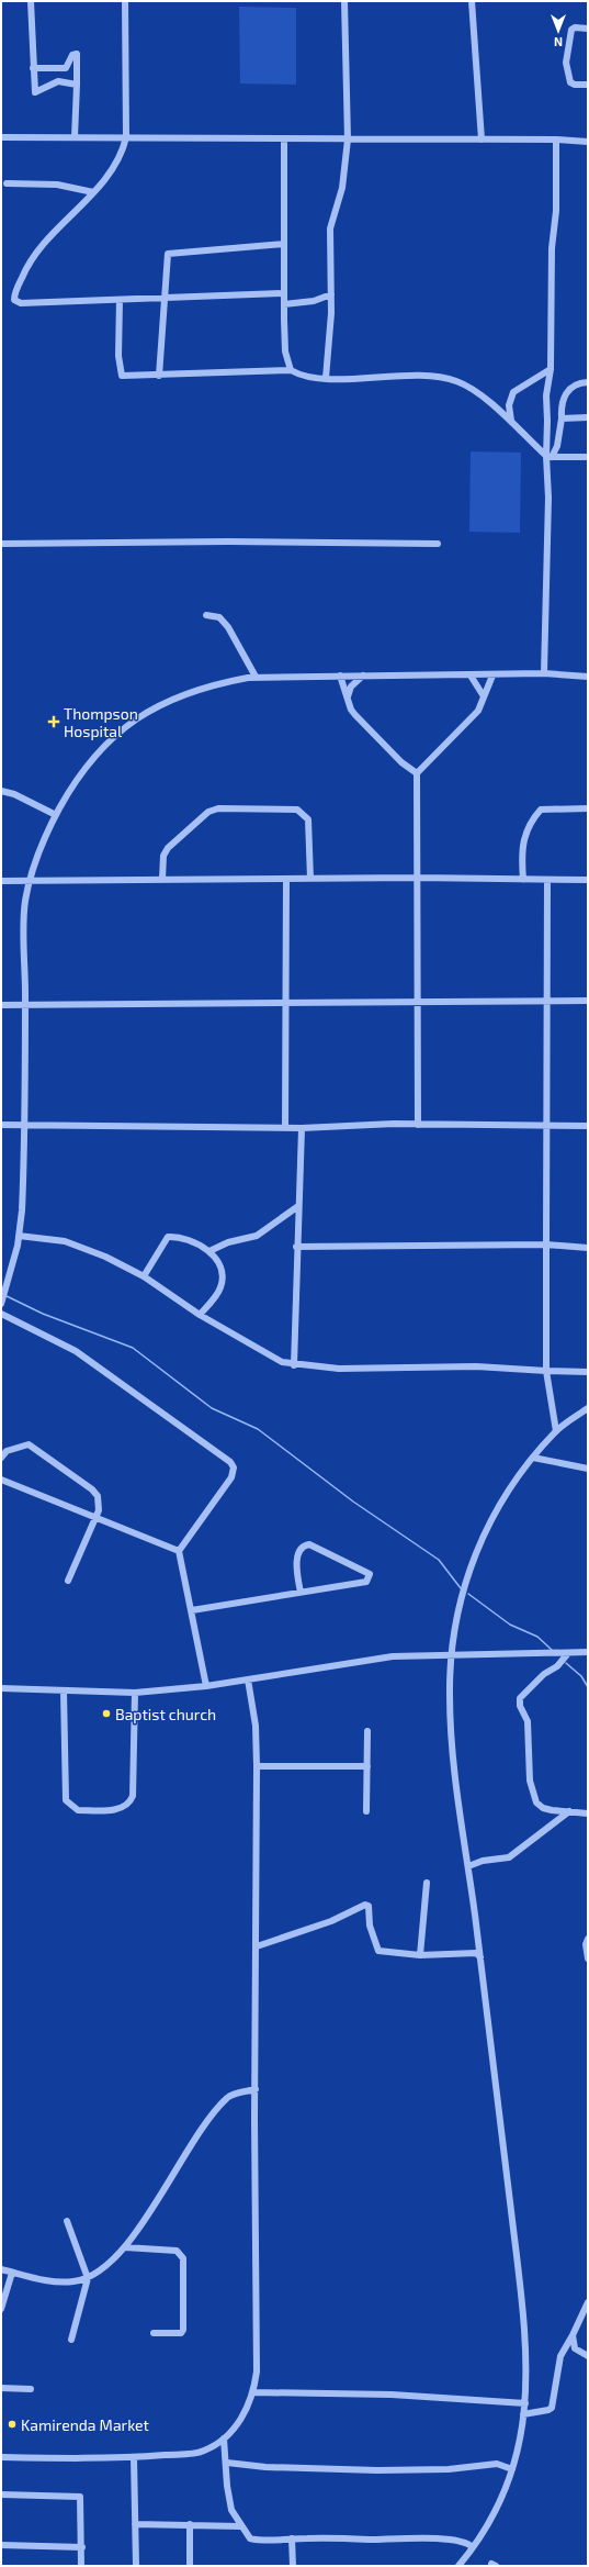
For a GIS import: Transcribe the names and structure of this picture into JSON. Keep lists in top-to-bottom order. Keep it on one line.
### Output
{"places":{"health":["Thompson Hospital"],"other":["Baptist church","Kamirenda Market"]},"north":"bottom"}
